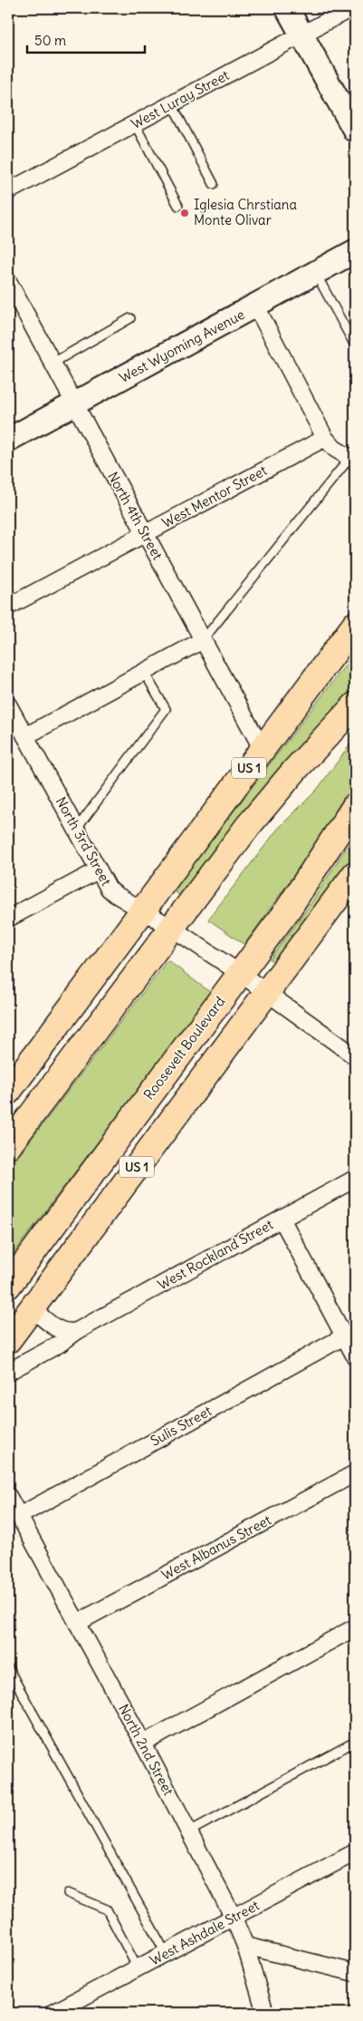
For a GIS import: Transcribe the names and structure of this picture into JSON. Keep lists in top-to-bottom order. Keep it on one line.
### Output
{"streets":{"highway":["US 1","Roosevelt Boulevard"],"street":["West Luray Street","West Wyoming Avenue","West Mentor Street","North 4th Street","North 3rd Street","West Rockland Street","Sulis Street","West Albanus Street","North 2nd Street","West Ashdale Street"]},"crossings":[["West Wyoming Avenue","North 4th Street"],["West Mentor Street","North 4th Street"],["North 4th Street","US 1"],["US 1","North 3rd Street"],["North 3rd Street","Roosevelt Boulevard"],["Sulis Street","North 2nd Street"],["West Albanus Street","North 2nd Street"],["North 2nd Street","West Ashdale Street"]],"places":["Iglesia Chrstiana Monte Olivar"],"scale_bar":"50 m"}
